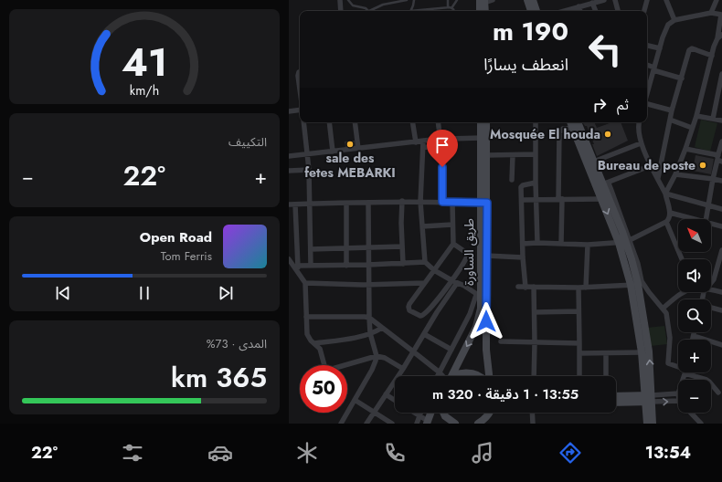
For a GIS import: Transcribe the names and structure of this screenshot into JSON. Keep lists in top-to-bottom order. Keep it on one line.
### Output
{"streets":{"main road":["طريق الساورة"]},"places":["Mosquée El houda","sale des fetes MEBARKI","Bureau de poste"],"north":"top left","page":{"turn":["190 m","انعطف يسارًا"],"then":"ثم","tile":["التكييف",["المدى · 73%","365 km"]],"heat":["−","22°","+"],"map_buttons":["+","−"],"song":["Open Road","Tom Ferris"],"limit":"50","trip":"13:55 · 1 دقيقة · 320 m","tabs":["13:54","22°"],"gauge":["41","km/h"]}}
